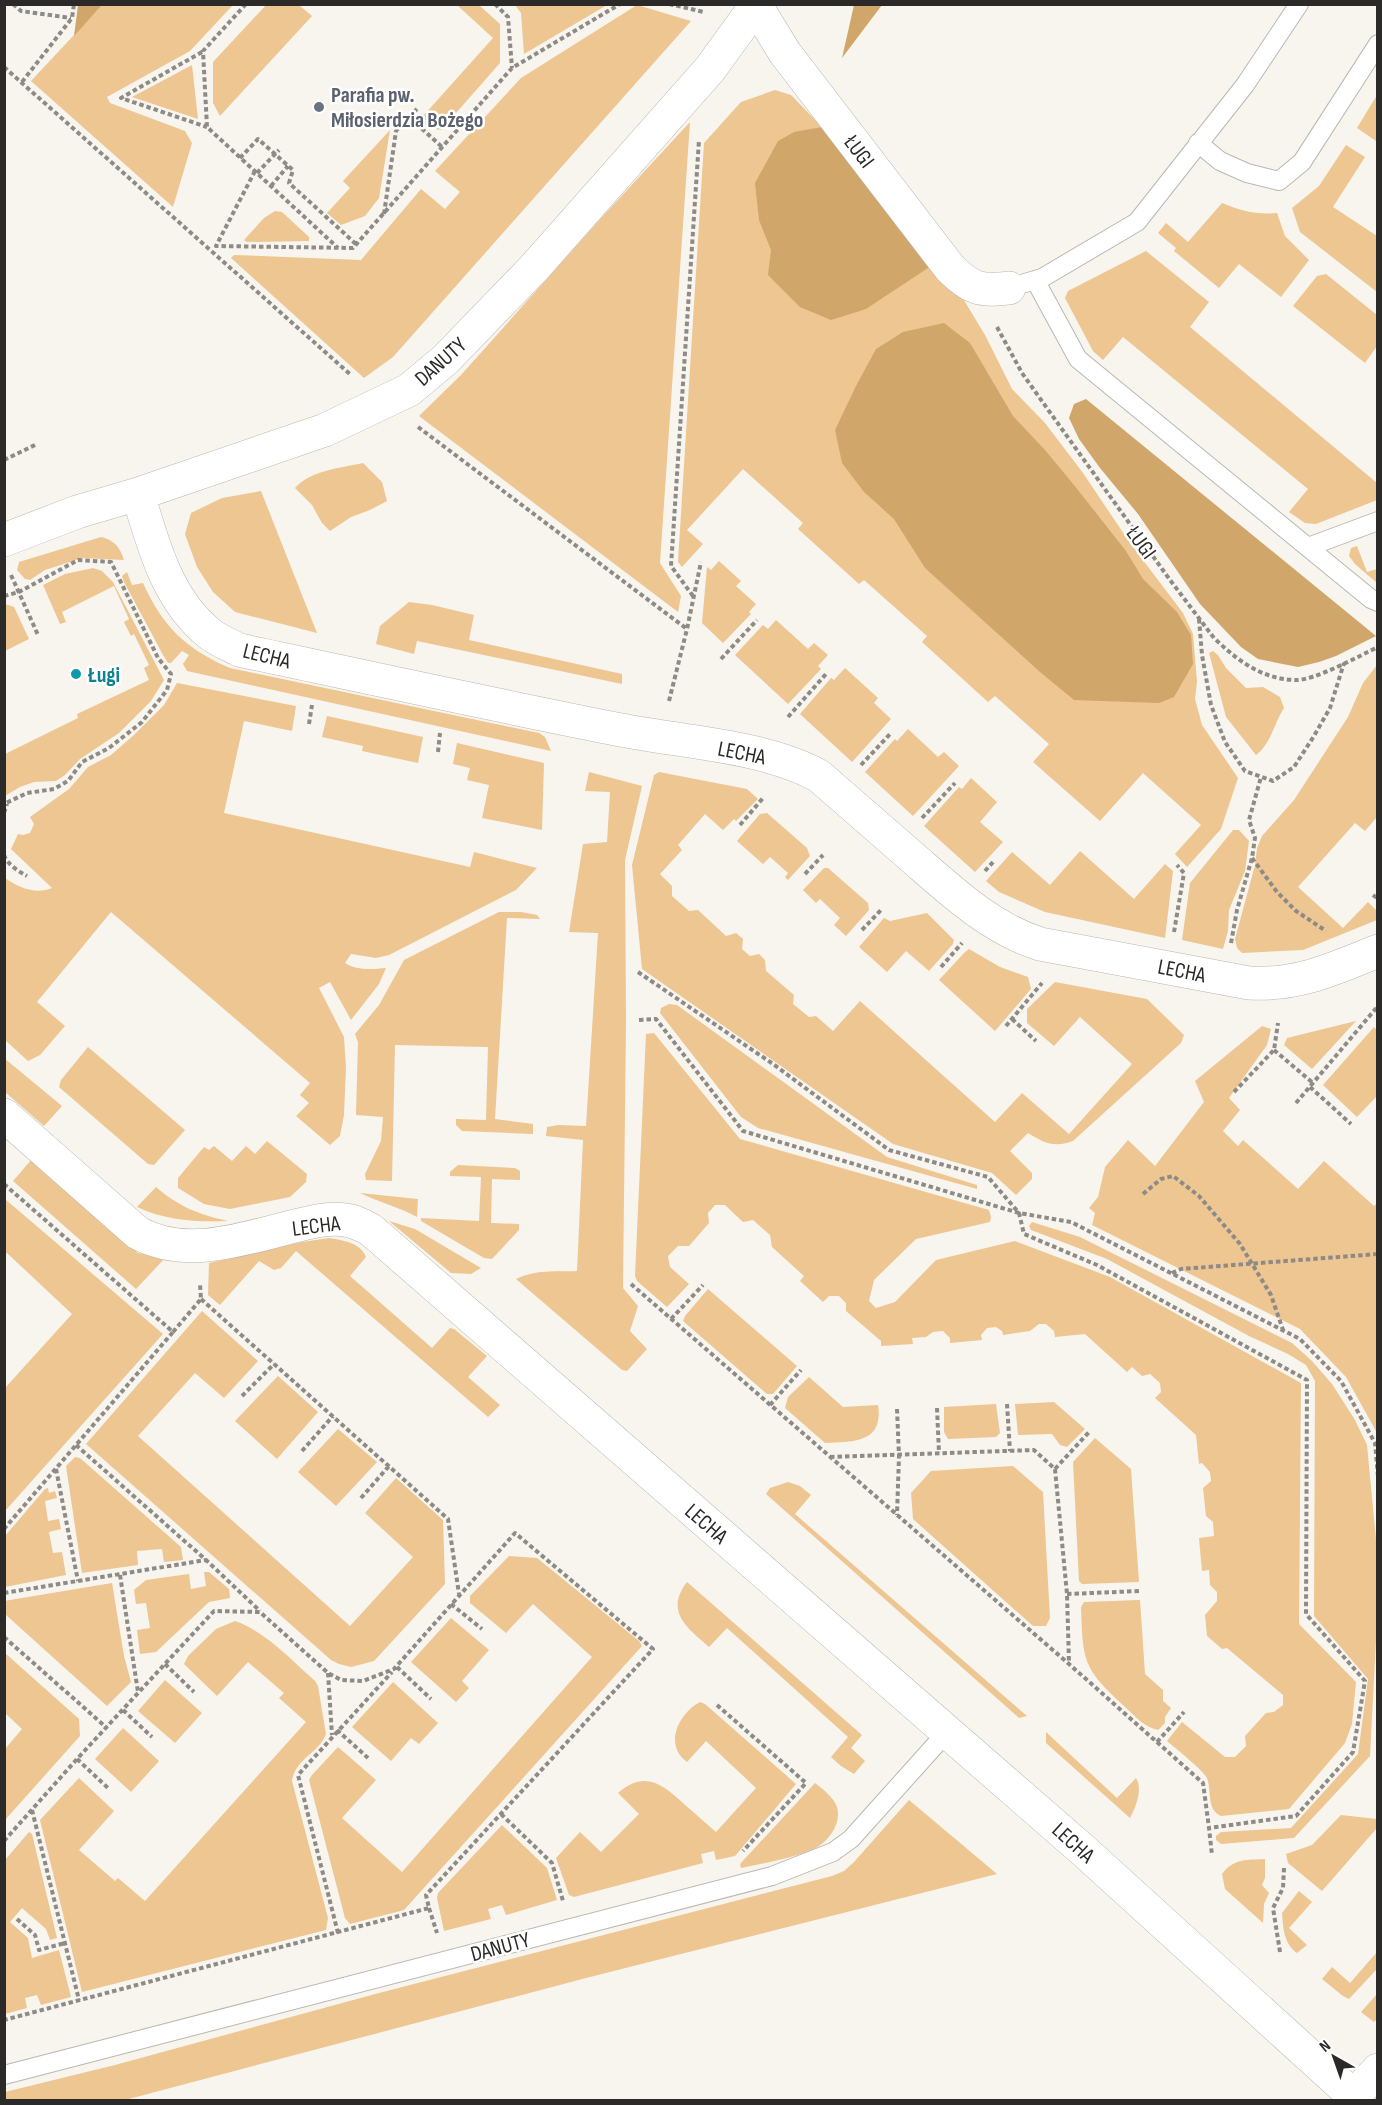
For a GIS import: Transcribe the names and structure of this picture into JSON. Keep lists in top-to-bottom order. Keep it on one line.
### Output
{"streets":{"street":["ŁUGI","DANUTY","LECHA"]},"crossings":[["ŁUGI","DANUTY"],["DANUTY","LECHA"]],"places":["Parafia pw. Miłosierdzia Bożego","Ługi"],"north":"top left"}
